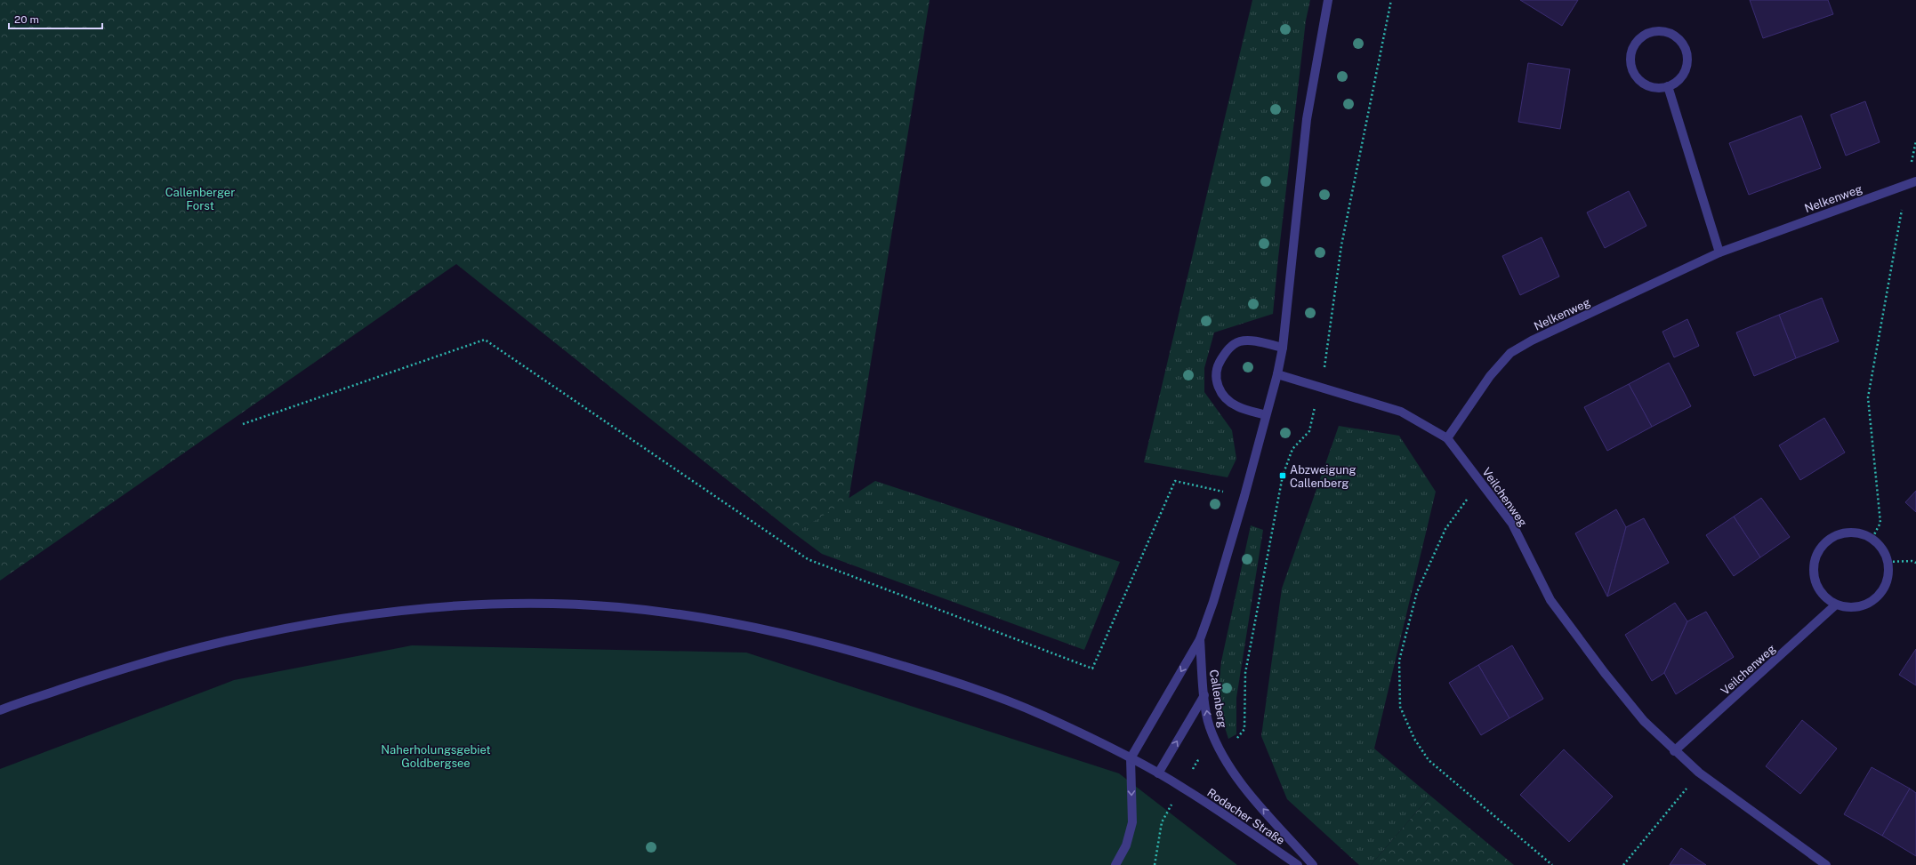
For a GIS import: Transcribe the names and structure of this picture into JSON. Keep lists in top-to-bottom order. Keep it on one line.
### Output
{"streets":{"street":["Nelkenweg","Veilchenweg","Callenberg","Rodacher Straße"]},"crossings":[["Nelkenweg","Veilchenweg"]],"one_way":["Callenberg"],"parks":["Callenberger Forst","Naherholungsgebiet Goldbergsee"],"places":{"transit":["Abzweigung Callenberg"]},"scale_bar":"20 m"}
